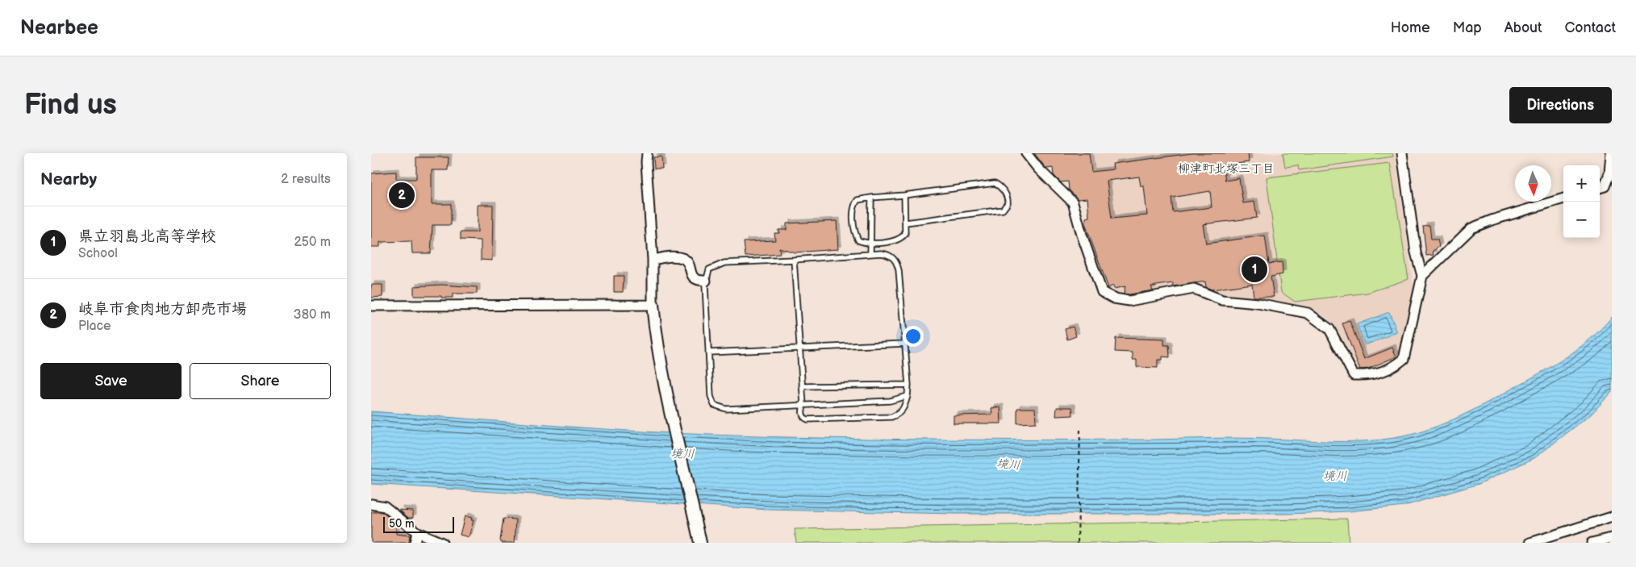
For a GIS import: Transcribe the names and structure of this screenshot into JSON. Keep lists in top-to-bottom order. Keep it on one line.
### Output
{"districts":["柳津町北塚三丁目"],"water":["境川"],"scale_bar":"50 m","north":"bottom","page":{"header":"Nearbee","nav":["Home","Map","About","Contact"],"buttons":["Directions",["Save","Share"]],"title":"Find us","heading":["Nearby","2 results"],"map_buttons":["+","−"],"pins":["2","1"],"list":[{"mark":"1","name":"県立羽島北高等学校","note":"School","value":"250 m"},{"mark":"2","name":"岐阜市食肉地方卸売市場","note":"Place","value":"380 m"}],"scale":"50 m"}}
